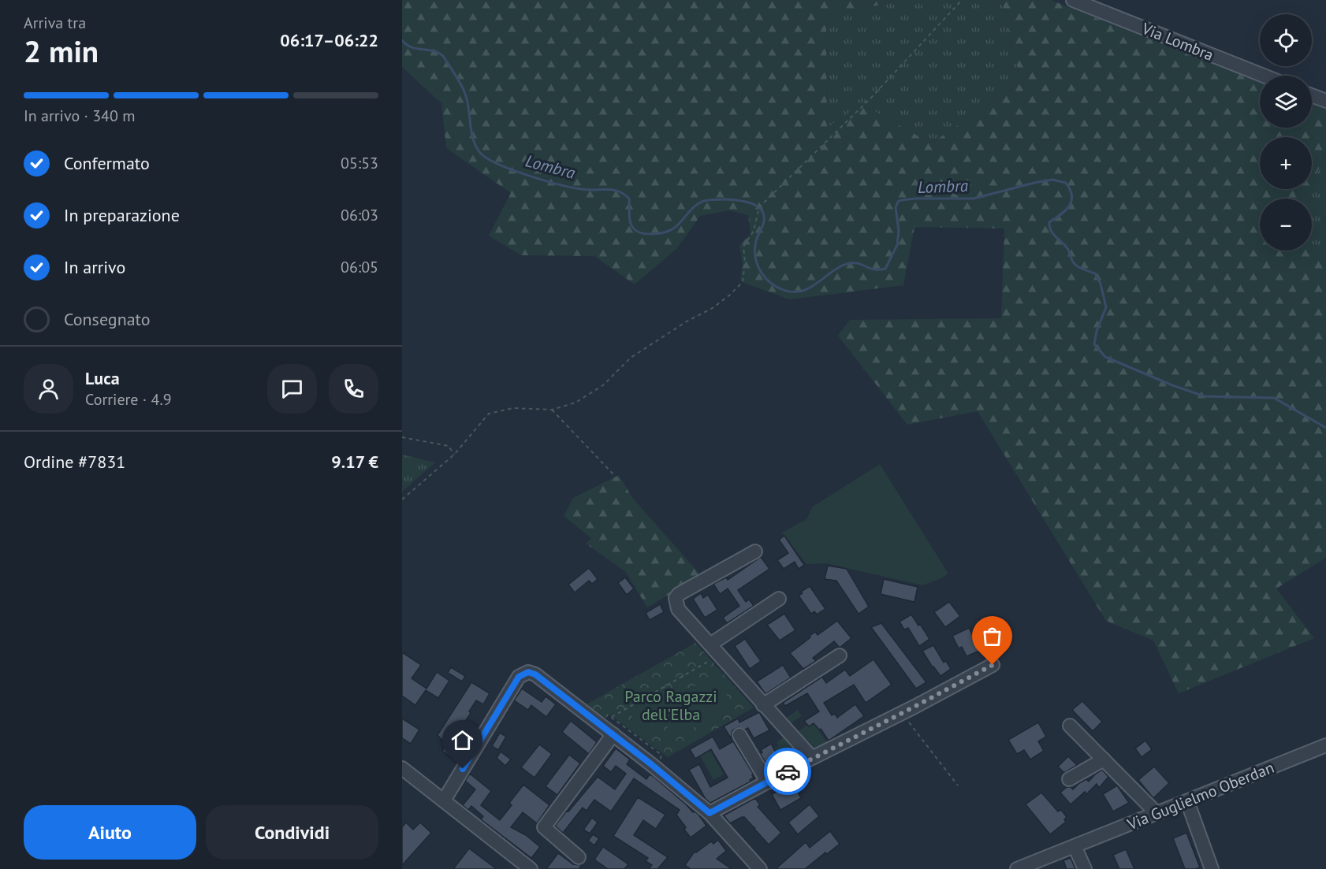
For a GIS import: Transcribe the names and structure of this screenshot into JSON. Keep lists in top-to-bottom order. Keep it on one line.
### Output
{"streets":{"street":["Via Lombra","Via Guglielmo Oberdan"]},"water":["Lombra"],"parks":["Parco Ragazzi dell'Elba"],"page":{"heading":["2 min","Arriva tra","06:17–06:22"],"panel":["Luca","Corriere · 4.9","Ordine #7831","9.17 €"],"map_buttons":["+","−"],"bar":"In arrivo · 340 m","list":[["Confermato","05:53"],["In preparazione","06:03"],["In arrivo","06:05"],"Consegnato"],"buttons":["Aiuto","Condividi"]}}
